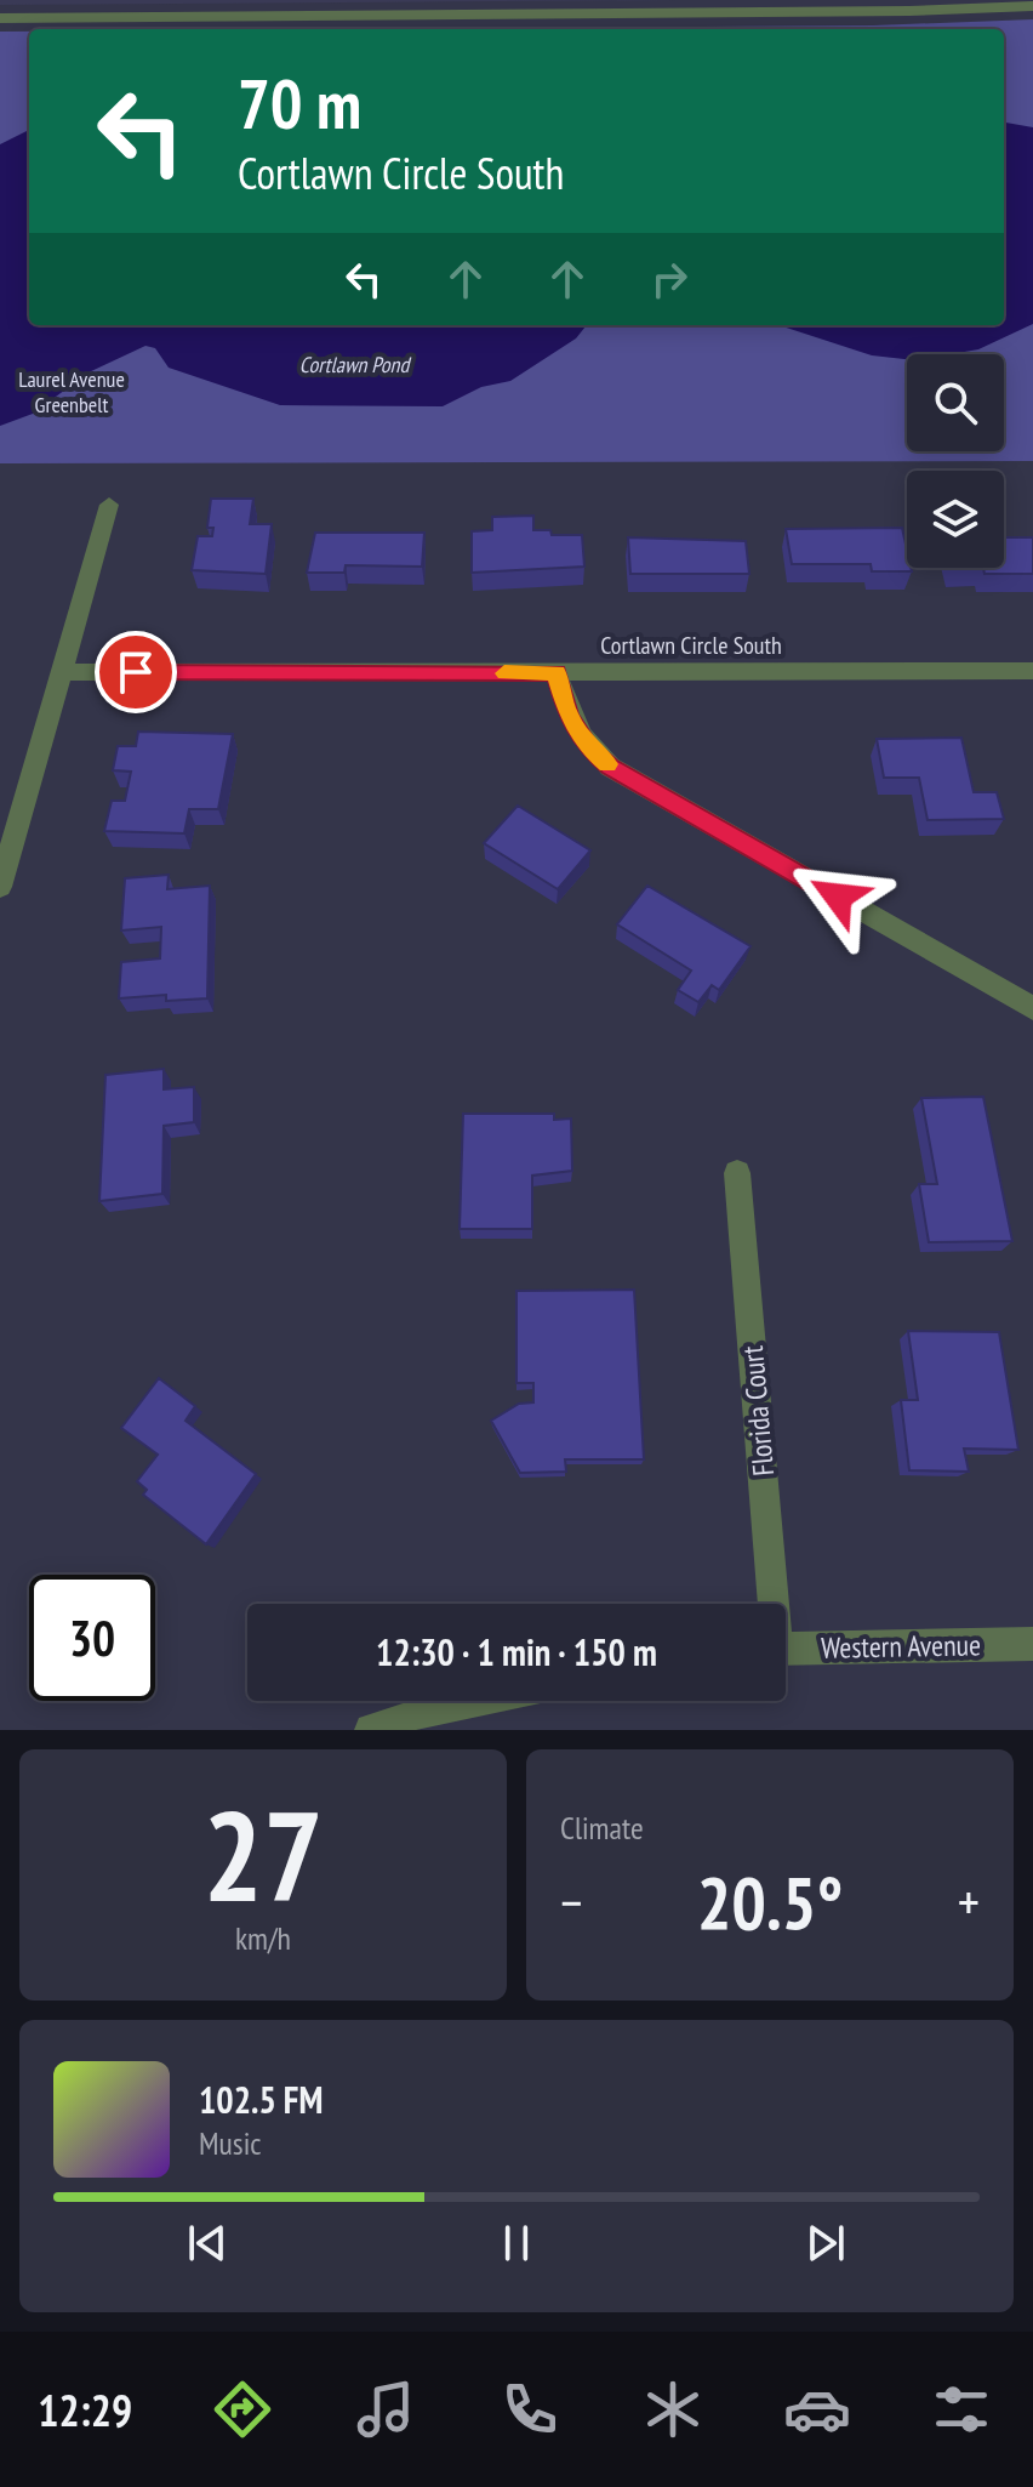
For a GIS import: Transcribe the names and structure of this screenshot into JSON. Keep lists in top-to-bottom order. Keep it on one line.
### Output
{"streets":{"street":["Cortlawn Circle South","Florida Court","Western Avenue"]},"water":["Cortlawn Pond"],"parks":["Laurel Avenue Greenbelt"],"page":{"turn":["70 m","Cortlawn Circle South"],"limit":"30","trip":"12:30 · 1 min · 150 m","tile":[["27","km/h"],"Climate"],"heat":["−","20.5°","+"],"song":["102.5 FM","Music"],"tabs":"12:29"}}
